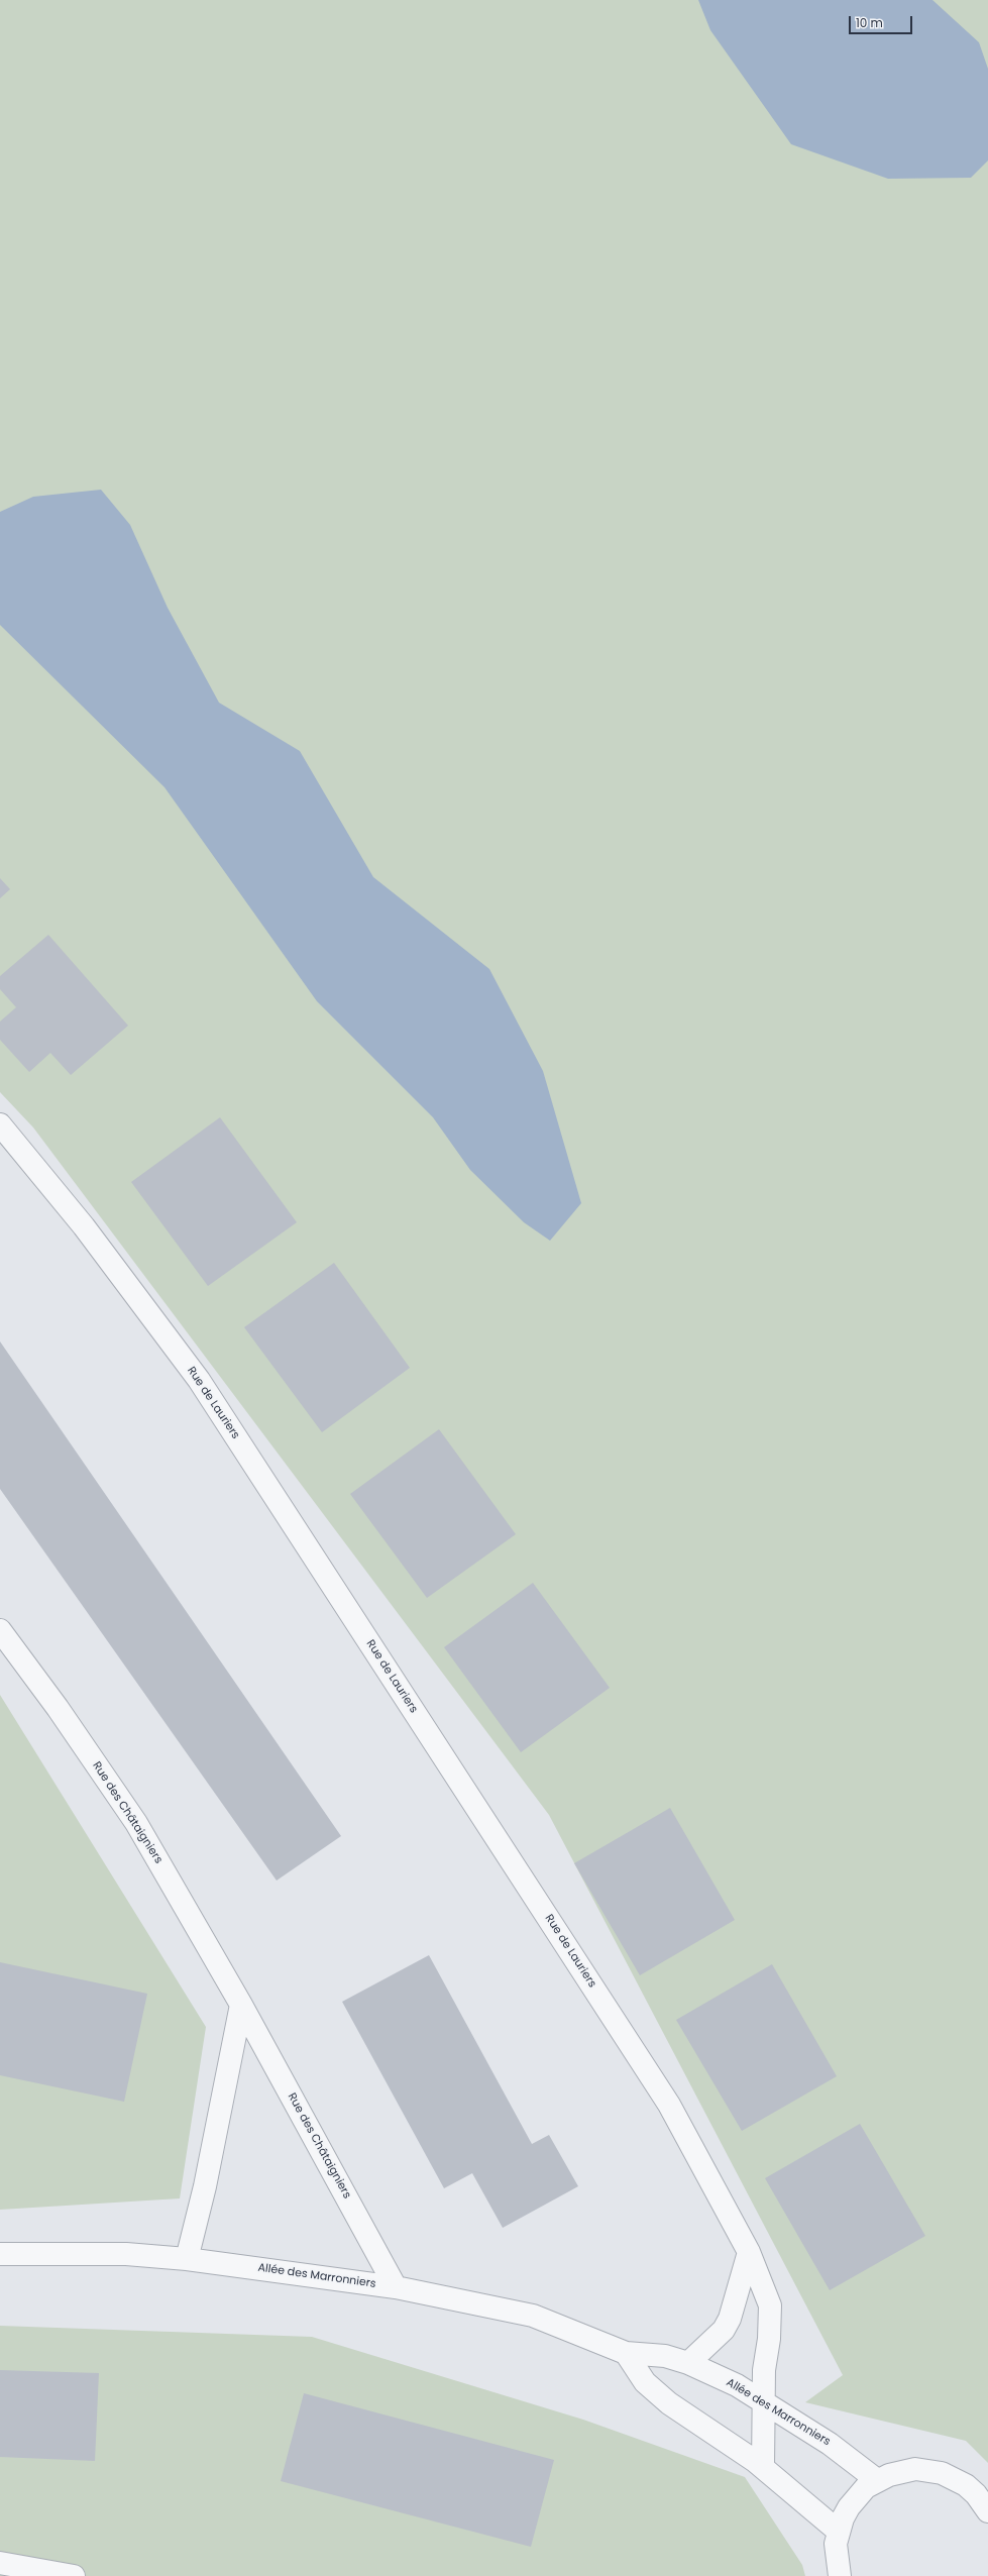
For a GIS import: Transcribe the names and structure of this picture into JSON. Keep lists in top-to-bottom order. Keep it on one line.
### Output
{"streets":{"street":["Rue de Lauriers","Rue des Châtaigniers","Allée des Marronniers"]},"crossings":[["Rue de Lauriers","Allée des Marronniers"],["Rue des Châtaigniers","Allée des Marronniers"]],"scale_bar":"10 m"}
